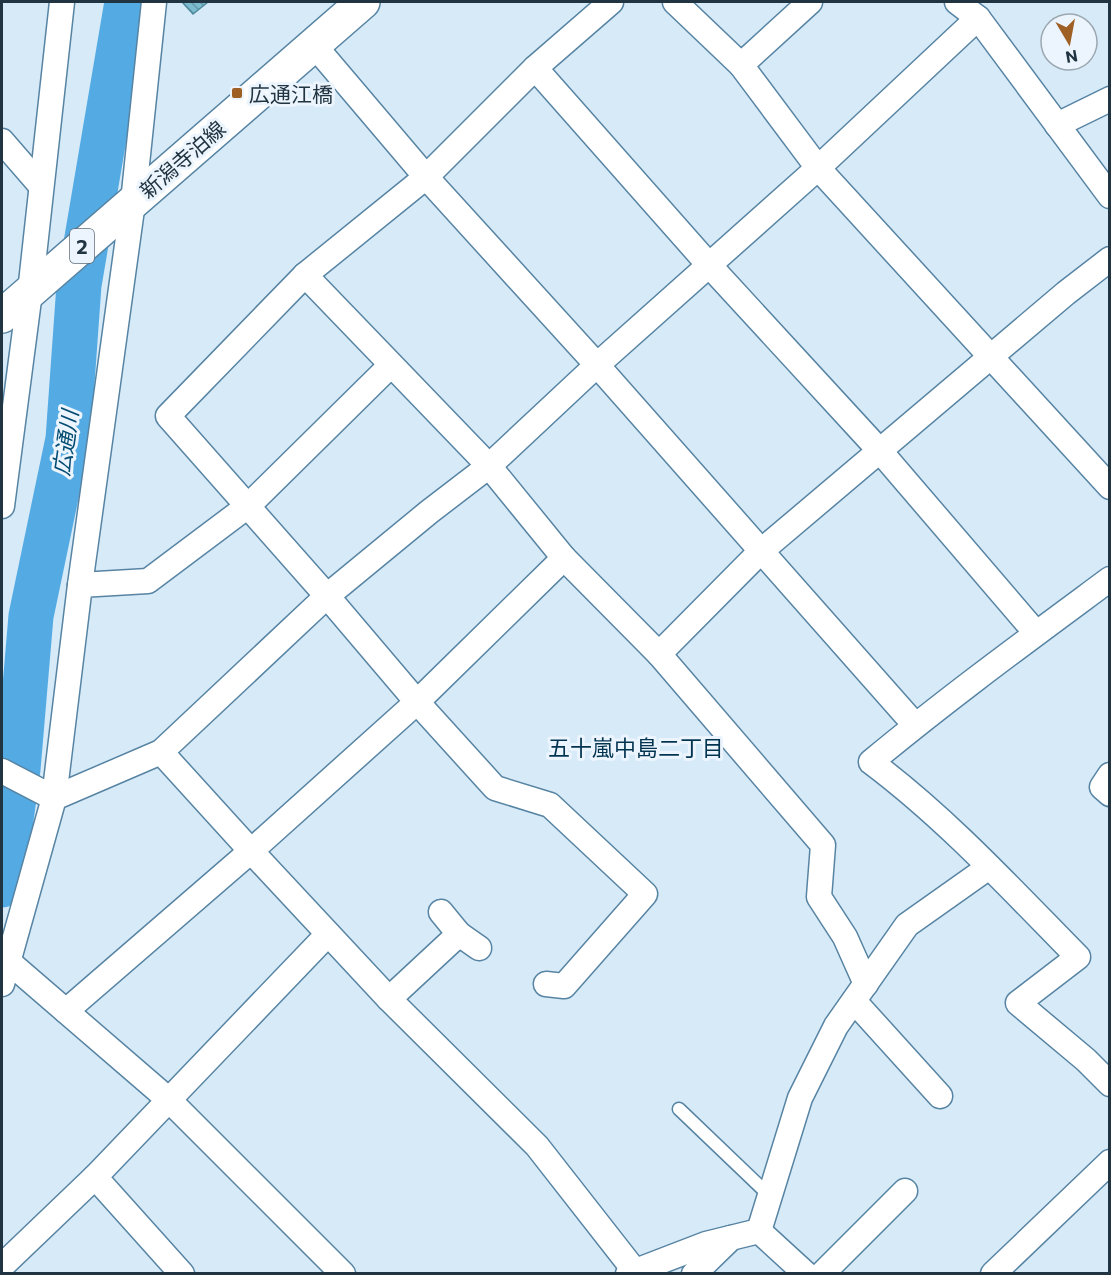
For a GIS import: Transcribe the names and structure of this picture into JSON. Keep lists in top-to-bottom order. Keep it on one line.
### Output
{"streets":{"main road":["新潟寺泊線","2"]},"districts":["五十嵐中島二丁目"],"water":["広通川"],"places":{"transit":["広通江橋"]},"north":"bottom"}
